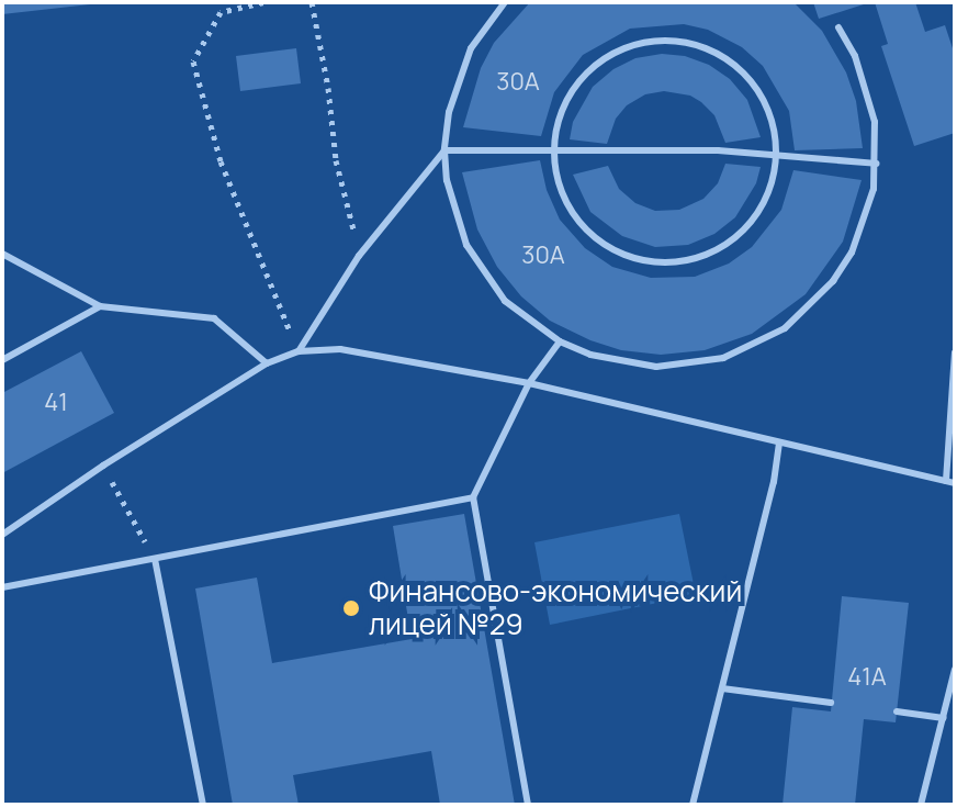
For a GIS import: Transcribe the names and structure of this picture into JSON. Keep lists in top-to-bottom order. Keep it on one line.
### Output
{"places":["Финансово-экономический лицей №29"],"house_numbers":["30А","30А","41","41А"]}
